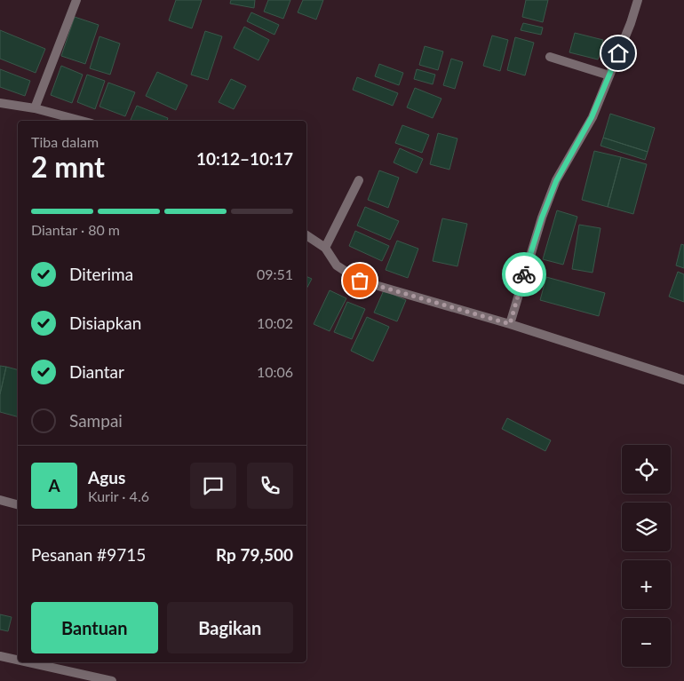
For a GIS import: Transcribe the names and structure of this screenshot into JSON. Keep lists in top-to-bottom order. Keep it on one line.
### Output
{"page":{"heading":["2 mnt","Tiba dalam","10:12–10:17"],"panel":["Agus","Kurir · 4.6","Pesanan #9715","Rp 79,500"],"bar":"Diantar · 80 m","list":[["Diterima","09:51"],["Disiapkan","10:02"],["Diantar","10:06"],"Sampai"],"map_buttons":["+","−"],"round":"A","buttons":["Bantuan","Bagikan"]}}
